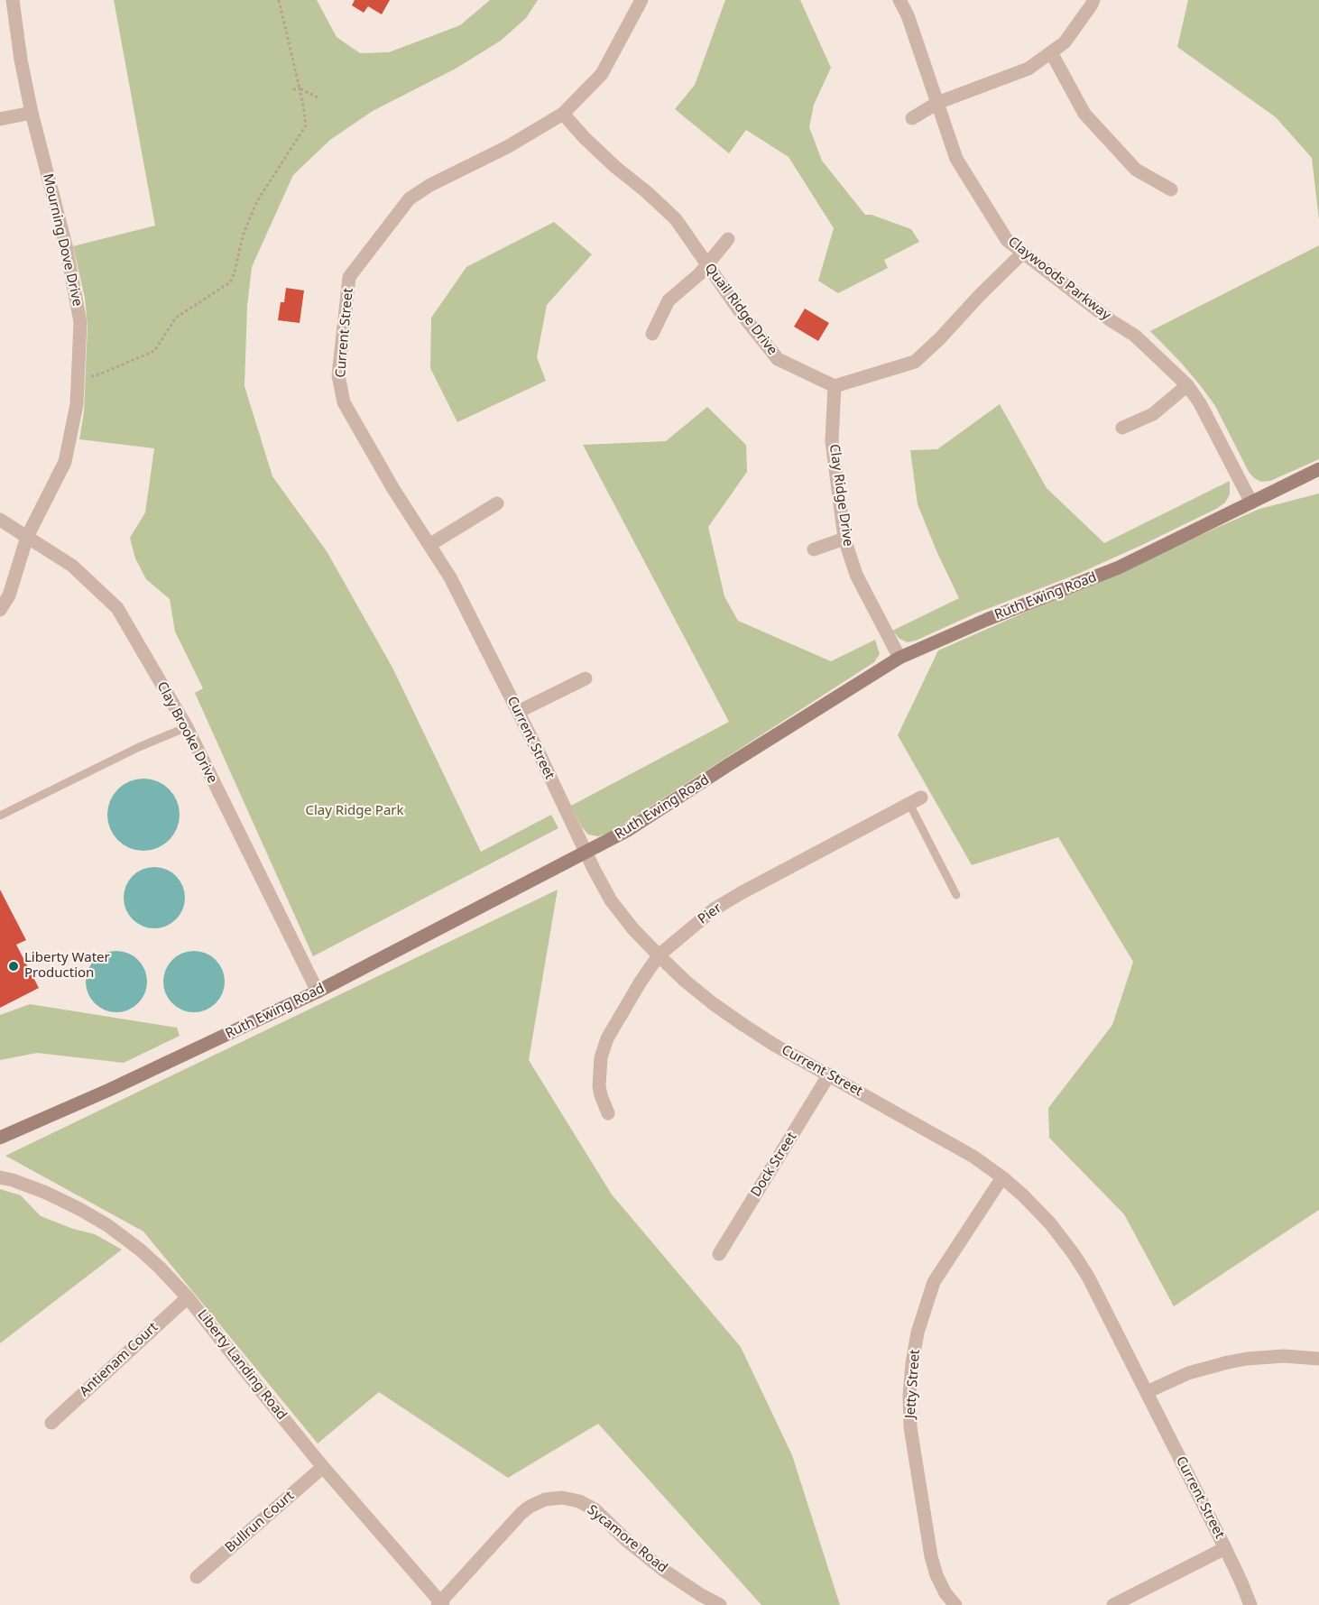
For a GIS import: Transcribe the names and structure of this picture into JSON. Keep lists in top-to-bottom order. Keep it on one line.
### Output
{"streets":{"street":["Mourning Dove Drive","Claywoods Parkway","Quail Ridge Drive","Current Street","Clay Ridge Drive","Ruth Ewing Road","Clay Brooke Drive","Pier","Dock Street","Antienam Court","Liberty Landing Road","Jetty Street","Bullrun Court","Sycamore Road"]},"crossings":[["Mourning Dove Drive","Clay Brooke Drive"],["Claywoods Parkway","Ruth Ewing Road"],["Quail Ridge Drive","Current Street"],["Quail Ridge Drive","Clay Ridge Drive"],["Current Street","Ruth Ewing Road"],["Current Street","Pier"],["Current Street","Dock Street"],["Current Street","Jetty Street"],["Clay Ridge Drive","Ruth Ewing Road"],["Ruth Ewing Road","Clay Brooke Drive"],["Antienam Court","Liberty Landing Road"],["Liberty Landing Road","Bullrun Court"],["Liberty Landing Road","Sycamore Road"]],"parks":["Clay Ridge Park"],"places":["Liberty Water Production"]}
